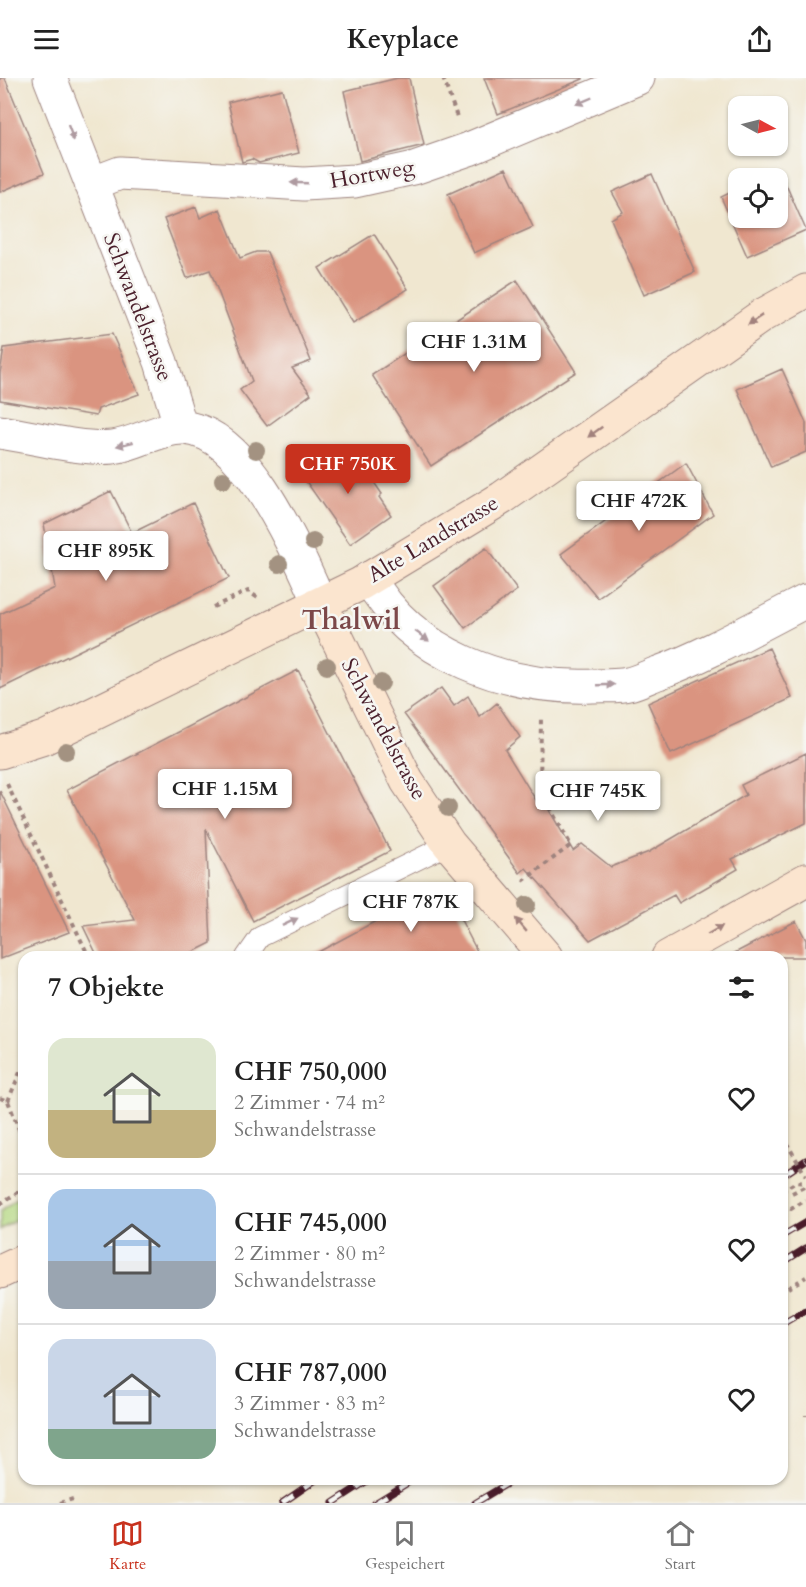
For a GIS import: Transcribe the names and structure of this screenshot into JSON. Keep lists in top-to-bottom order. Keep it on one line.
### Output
{"streets":{"street":["Hortweg","Schwandelstrasse","Alte Landstrasse"]},"crossings":[["Hortweg","Schwandelstrasse"],["Schwandelstrasse","Alte Landstrasse"]],"one_way":["Hortweg"],"districts":["Thalwil"],"north":"right","page":{"header":"Keyplace","price":["CHF 1.31M","CHF 750K","CHF 472K","CHF 895K","CHF 1.15M","CHF 745K","CHF 787K"],"heading":"7 Objekte","list":[{"name":"CHF 750,000","note":"2 Zimmer · 74 m² · Schwandelstrasse"},{"name":"CHF 745,000","note":"2 Zimmer · 80 m² · Schwandelstrasse"},{"name":"CHF 787,000","note":"3 Zimmer · 83 m² · Schwandelstrasse"}],"tabs":["Karte","Gespeichert","Start"]}}
